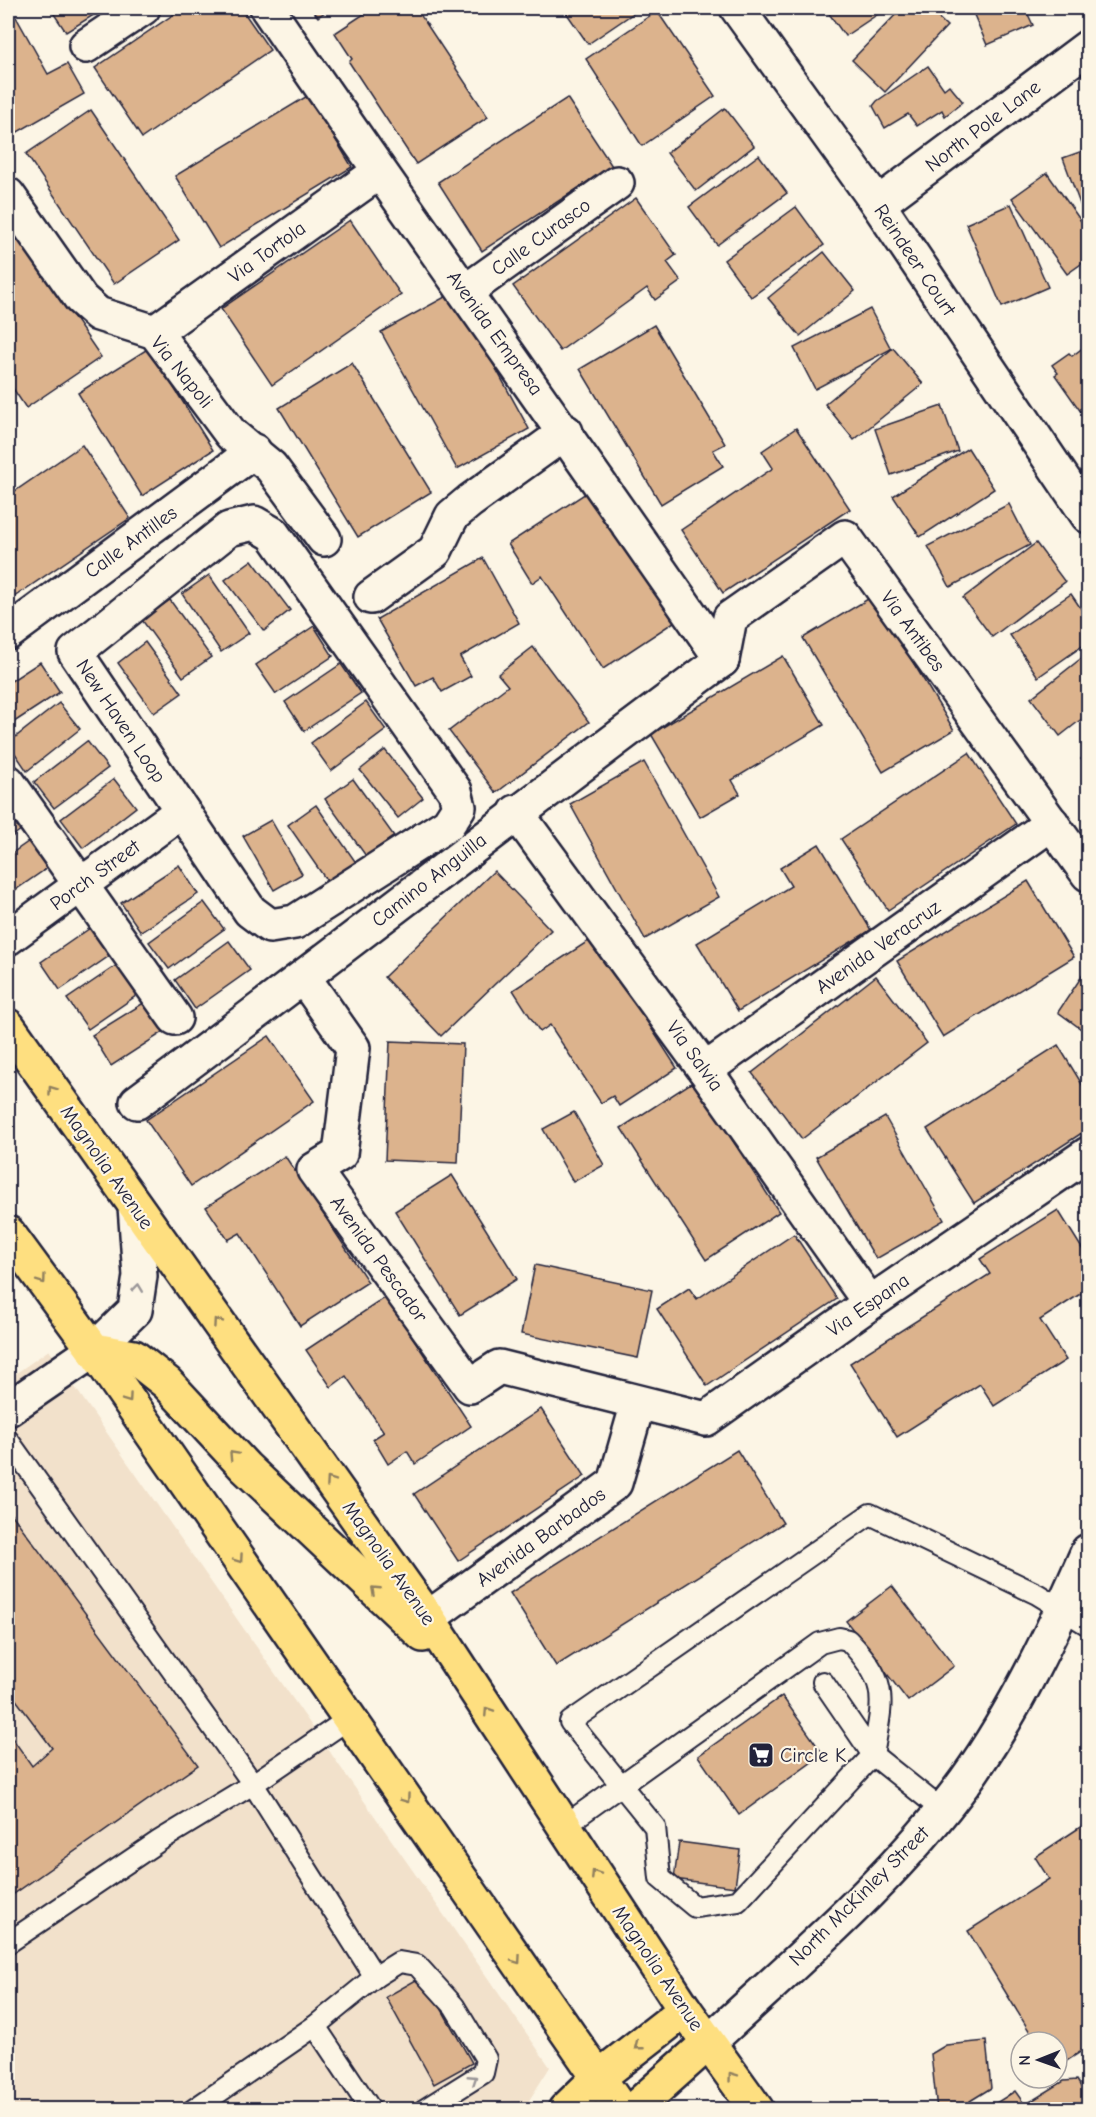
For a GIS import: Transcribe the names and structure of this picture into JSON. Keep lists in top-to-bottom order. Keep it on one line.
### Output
{"streets":{"main road":["Magnolia Avenue","North McKinley Street"],"street":["North Pole Lane","Calle Curasco","Via Tortola","Reindeer Court","Avenida Empresa","Via Napoli","Calle Antilles","Via Antibes","New Haven Loop","Porch Street","Camino Anguilla","Avenida Veracruz","Via Salvia","Avenida Pescador","Via Espana","Avenida Barbados"]},"crossings":[["North Pole Lane","Reindeer Court"],["Calle Curasco","Avenida Empresa"],["Via Tortola","Avenida Empresa"],["Via Tortola","Via Napoli"],["Avenida Empresa","Via Antibes"],["Avenida Empresa","Camino Anguilla"],["Via Napoli","Calle Antilles"],["Via Antibes","Camino Anguilla"],["Via Antibes","Avenida Veracruz"],["New Haven Loop","Porch Street"],["Camino Anguilla","Via Salvia"],["Camino Anguilla","Avenida Pescador"],["Avenida Veracruz","Via Salvia"],["Via Salvia","Via Espana"],["Magnolia Avenue","Avenida Barbados"],["Magnolia Avenue","North McKinley Street"],["Avenida Pescador","Via Espana"],["Avenida Pescador","Avenida Barbados"],["Via Espana","Avenida Barbados"]],"places":{"supermarket":["Circle K"]},"north":"left"}
